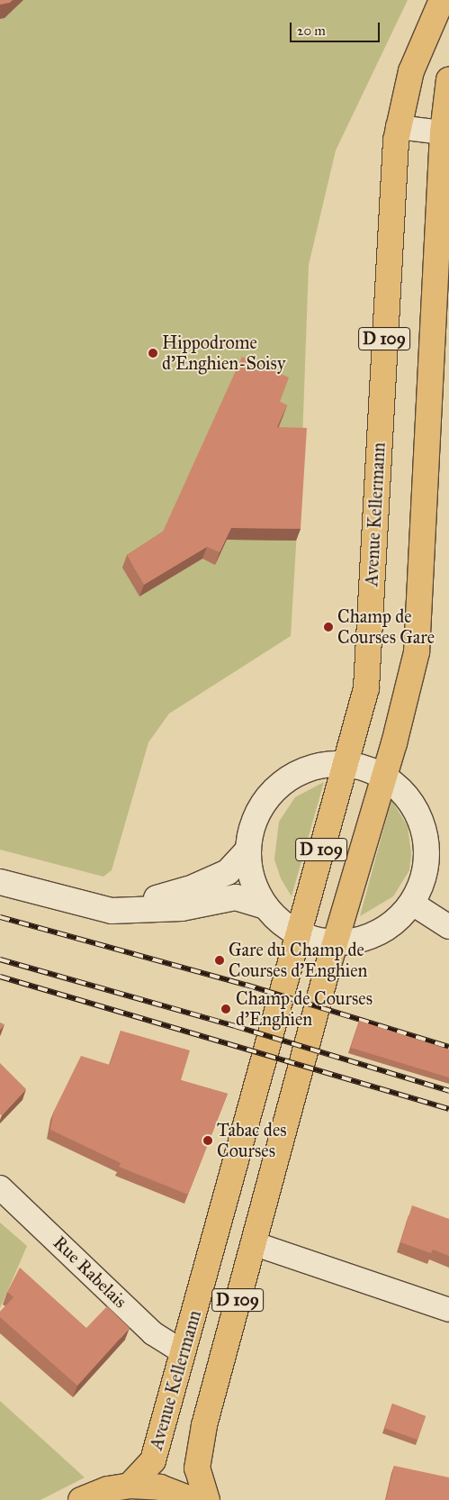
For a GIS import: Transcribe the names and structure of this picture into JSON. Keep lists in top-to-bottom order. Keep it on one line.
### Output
{"streets":{"main road":["D 109","Avenue Kellermann"],"street":["Rue Rabelais"]},"crossings":[["Avenue Kellermann","Rue Rabelais"]],"places":["Hippodrome d'Enghien-Soisy","Champ de Courses Gare","Gare du Champ de Courses d'Enghien","Champ de Courses d'Enghien","Tabac des Courses"],"scale_bar":"20 m"}
